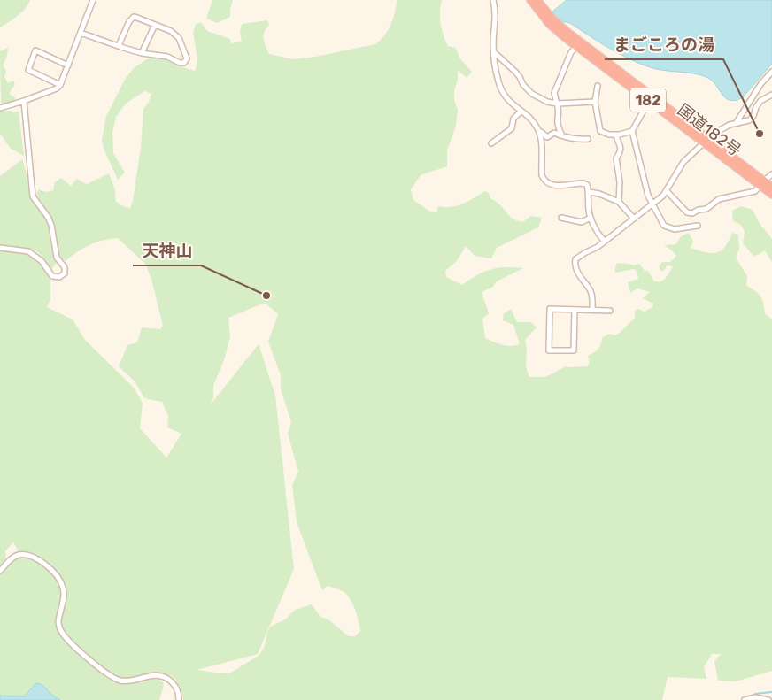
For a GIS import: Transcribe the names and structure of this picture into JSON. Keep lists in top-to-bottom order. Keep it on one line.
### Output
{"streets":{"highway":["182","国道182号"]},"places":["まごころの湯","天神山"]}
